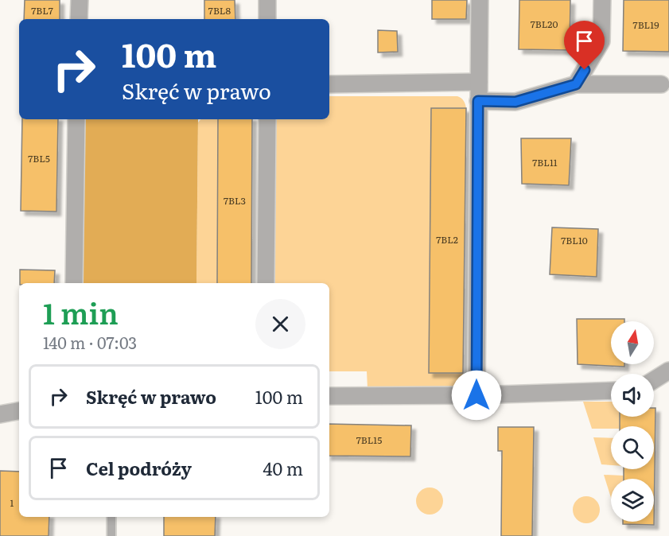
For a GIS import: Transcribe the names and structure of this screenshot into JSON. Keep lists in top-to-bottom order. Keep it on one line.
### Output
{"house_numbers":["7BL7","7BL8","7BL20","7BL19","7BL5","7BL11","7BL3","7BL2","7BL10","7BL15","1"],"north":"top","page":{"turn":["100 m","Skręć w prawo"],"heading":["1 min","140 m · 07:03"],"list":[{"name":"Skręć w prawo","value":"100 m"},{"name":"Cel podróży","value":"40 m"}]}}
